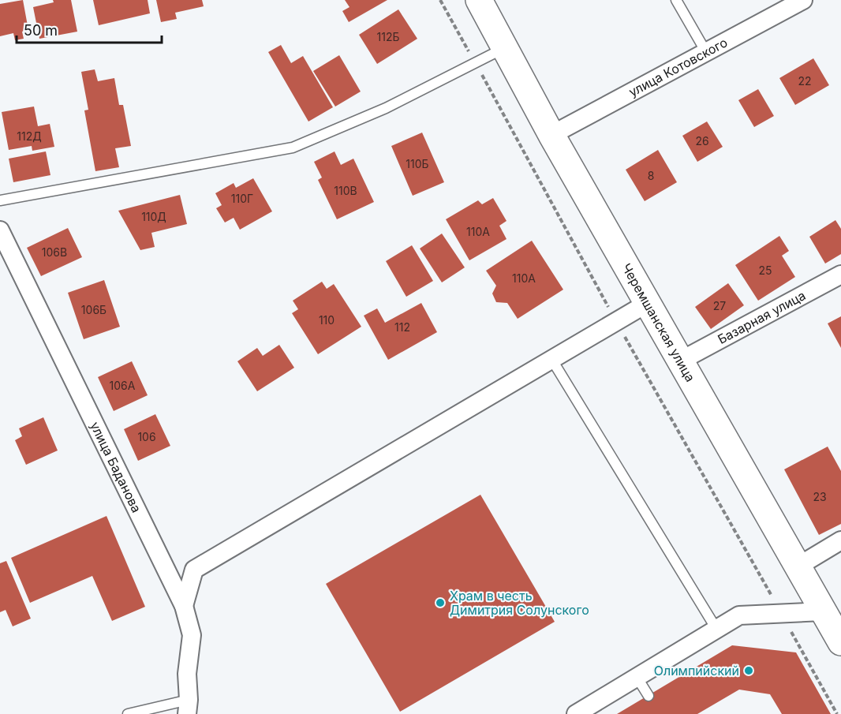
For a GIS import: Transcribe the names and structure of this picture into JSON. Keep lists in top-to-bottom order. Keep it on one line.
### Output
{"streets":{"main road":["Черемшанская улица"],"street":["улица Котовского","Базарная улица","улица Баданова"]},"crossings":[["улица Котовского","Черемшанская улица"],["Базарная улица","Черемшанская улица"]],"places":["Храм в честь Димитрия Солунского","Олимпийский"],"house_numbers":["112Б","22","112Д","26","110Б","8","110В","110Г","110Д","110А","106В","25","110А","27","106Б","110","112","106А","106","23"],"scale_bar":"50 m"}
